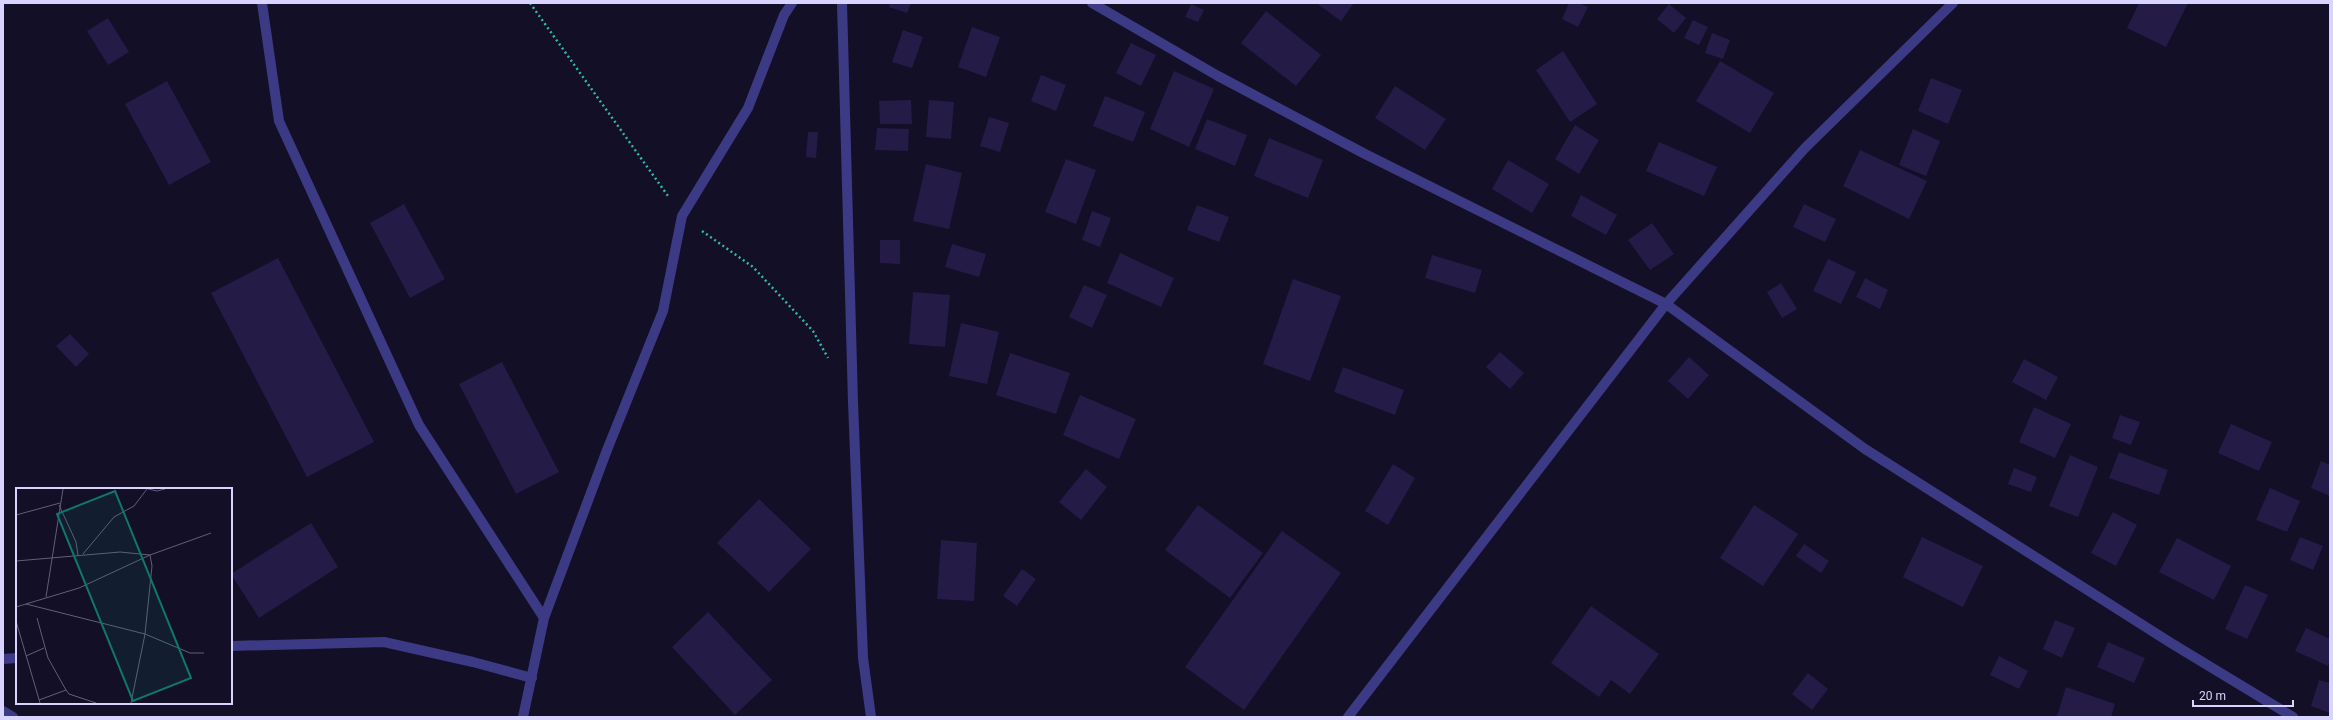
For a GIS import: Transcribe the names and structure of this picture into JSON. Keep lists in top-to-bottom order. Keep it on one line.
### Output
{"scale_bar":"20 m"}
